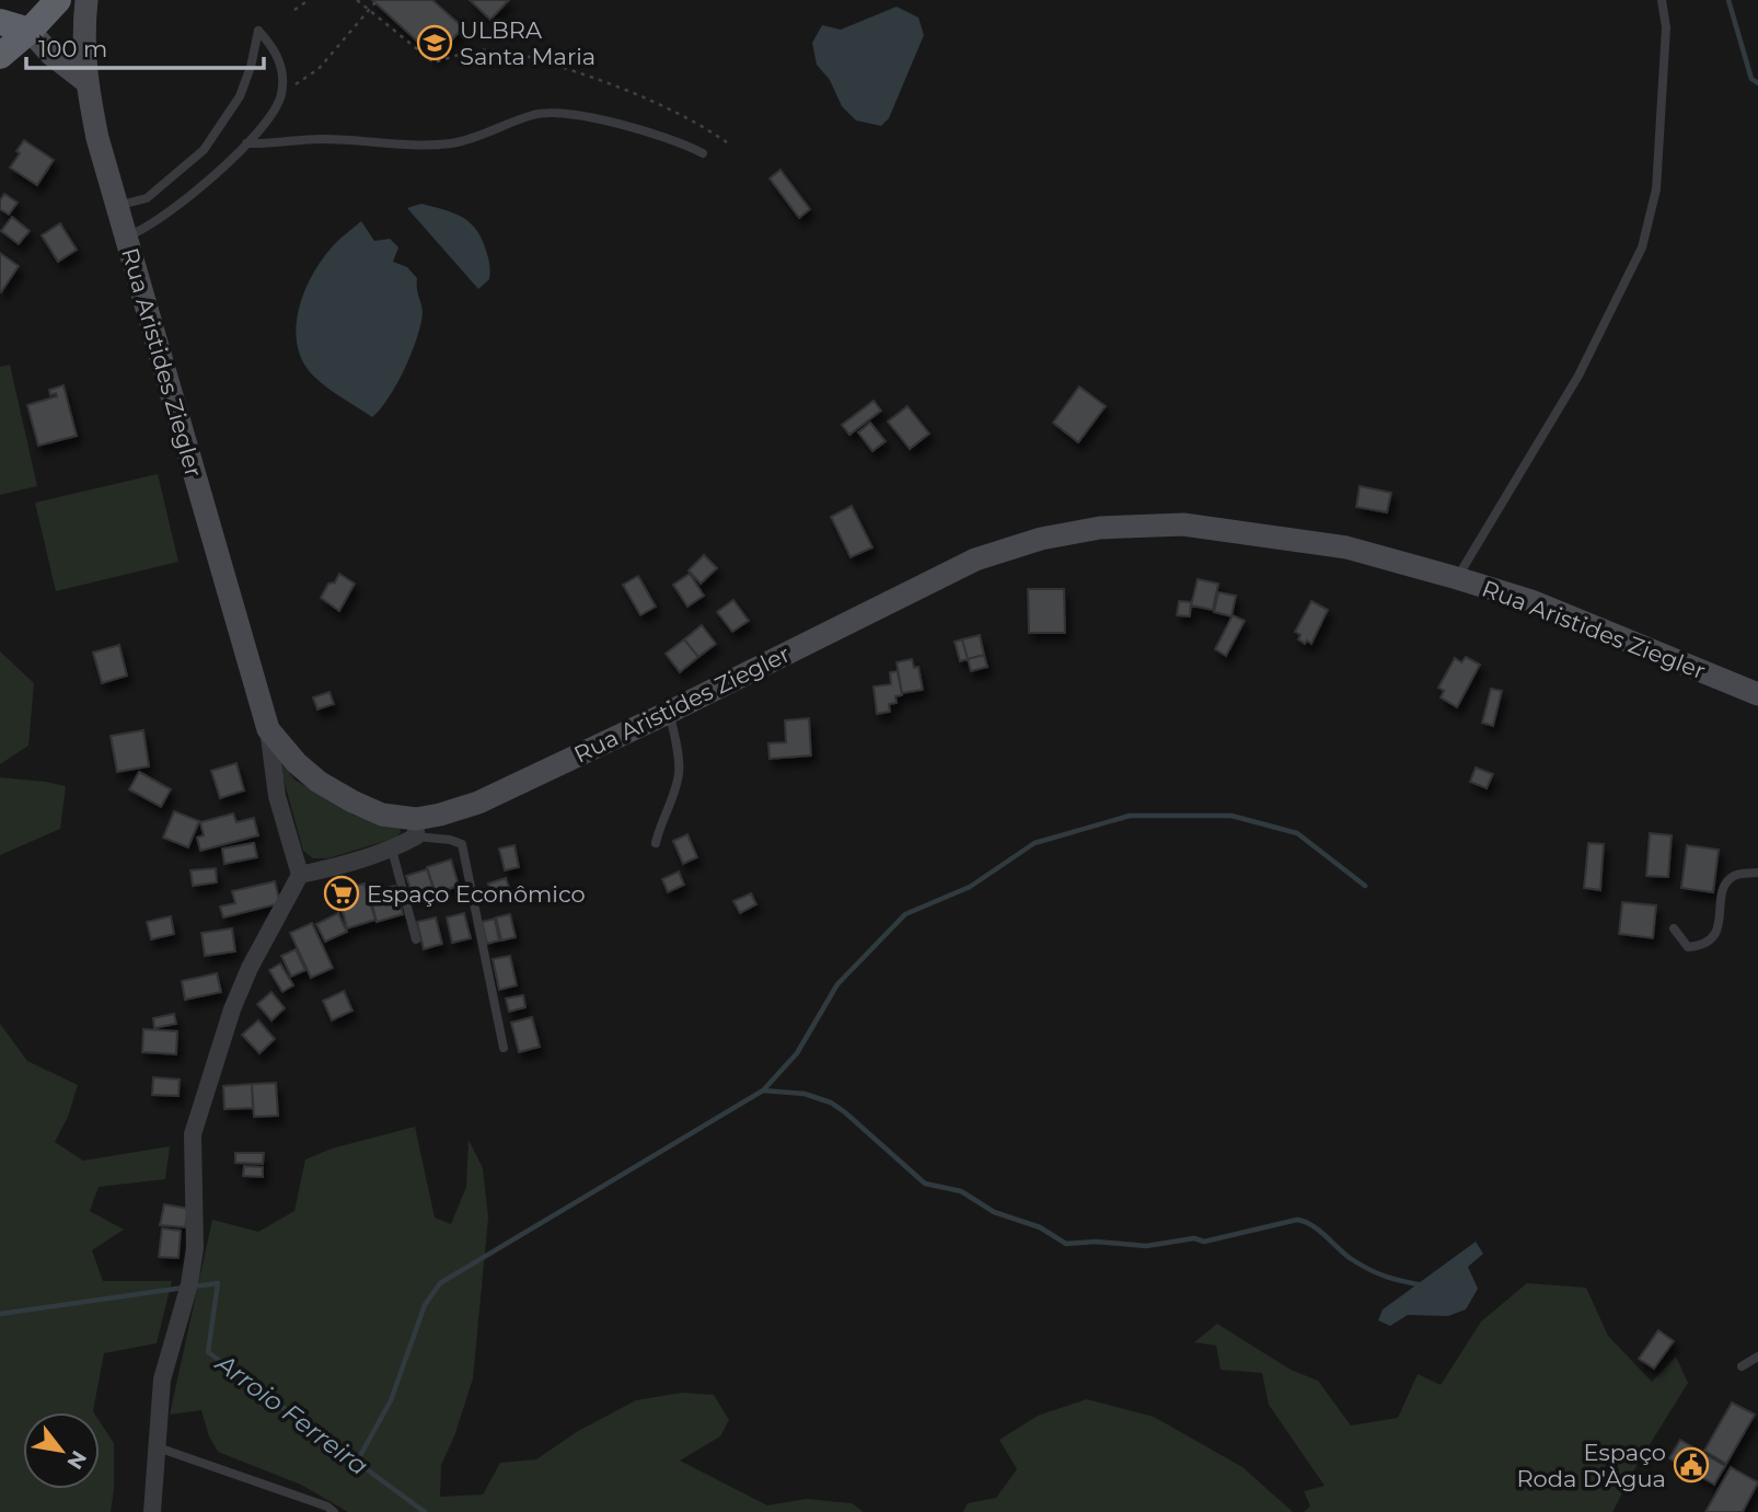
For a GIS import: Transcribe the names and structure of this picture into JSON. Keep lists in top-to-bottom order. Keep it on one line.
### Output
{"streets":{"main road":["Rua Aristides Ziegler"]},"water":["Arroio Ferreira"],"places":{"school or university":["ULBRA Santa Maria"],"supermarket":["Espaço Econômico"],"public building":["Espaço Roda D'Àgua"]},"scale_bar":"100 m","north":"bottom right"}
